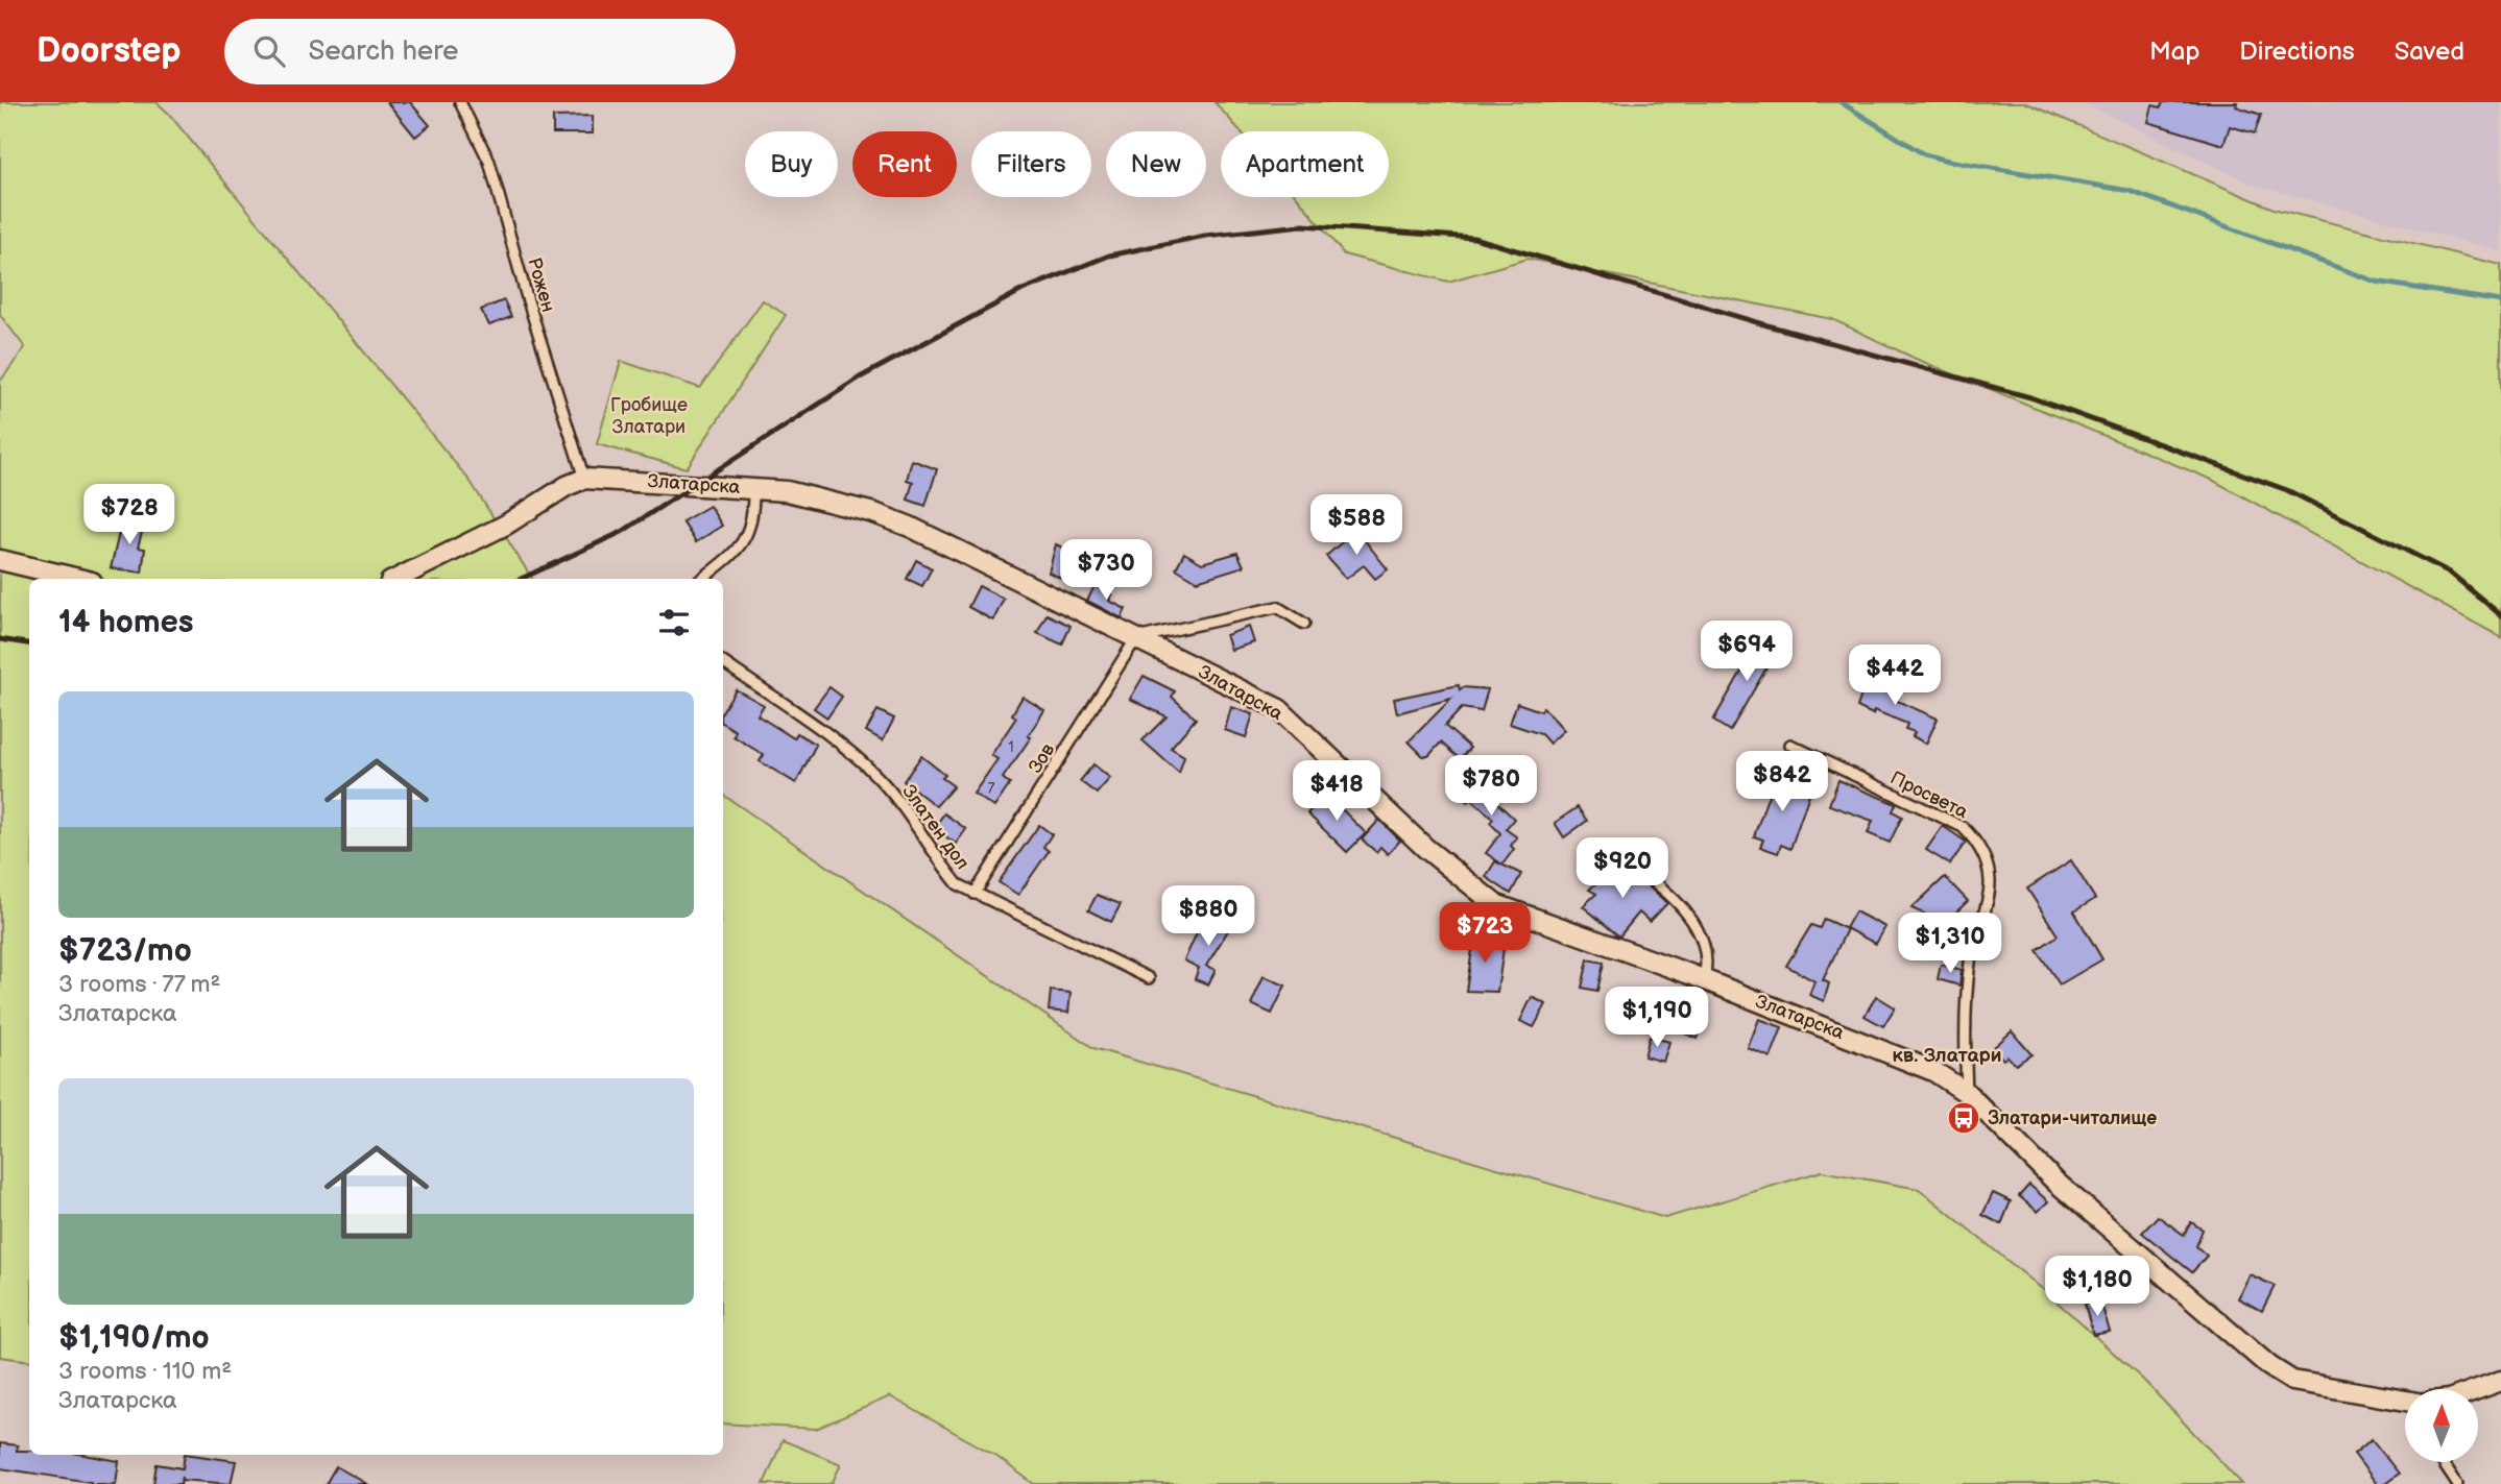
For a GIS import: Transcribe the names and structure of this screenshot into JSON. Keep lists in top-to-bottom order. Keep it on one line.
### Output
{"streets":{"street":["Златарска"],"lane":["Рожен","Зов","Просвета","Златен дол"]},"crossings":[["Рожен","Златарска"],["Златарска","Зов"],["Златарска","Просвета"],["Зов","Златен дол"]],"districts":["кв. Златари"],"parks":["Гробище Златари"],"places":{"bus stop":["Златари-читалище"]},"house_numbers":["1","7"],"north":"top","page":{"header":"Doorstep","search":"Search here","nav":["Map","Directions","Saved"],"chip":["Buy","Rent","Filters","New","Apartment"],"price":["$728","$588","$730","$694","$442","$842","$780","$418","$920","$880","$723","$1,310","$1,190","$1,180"],"heading":"14 homes","list":[{"name":"$723/mo","note":"3 rooms · 77 m² · Златарска"},{"name":"$1,190/mo","note":"3 rooms · 110 m² · Златарска"}]}}
